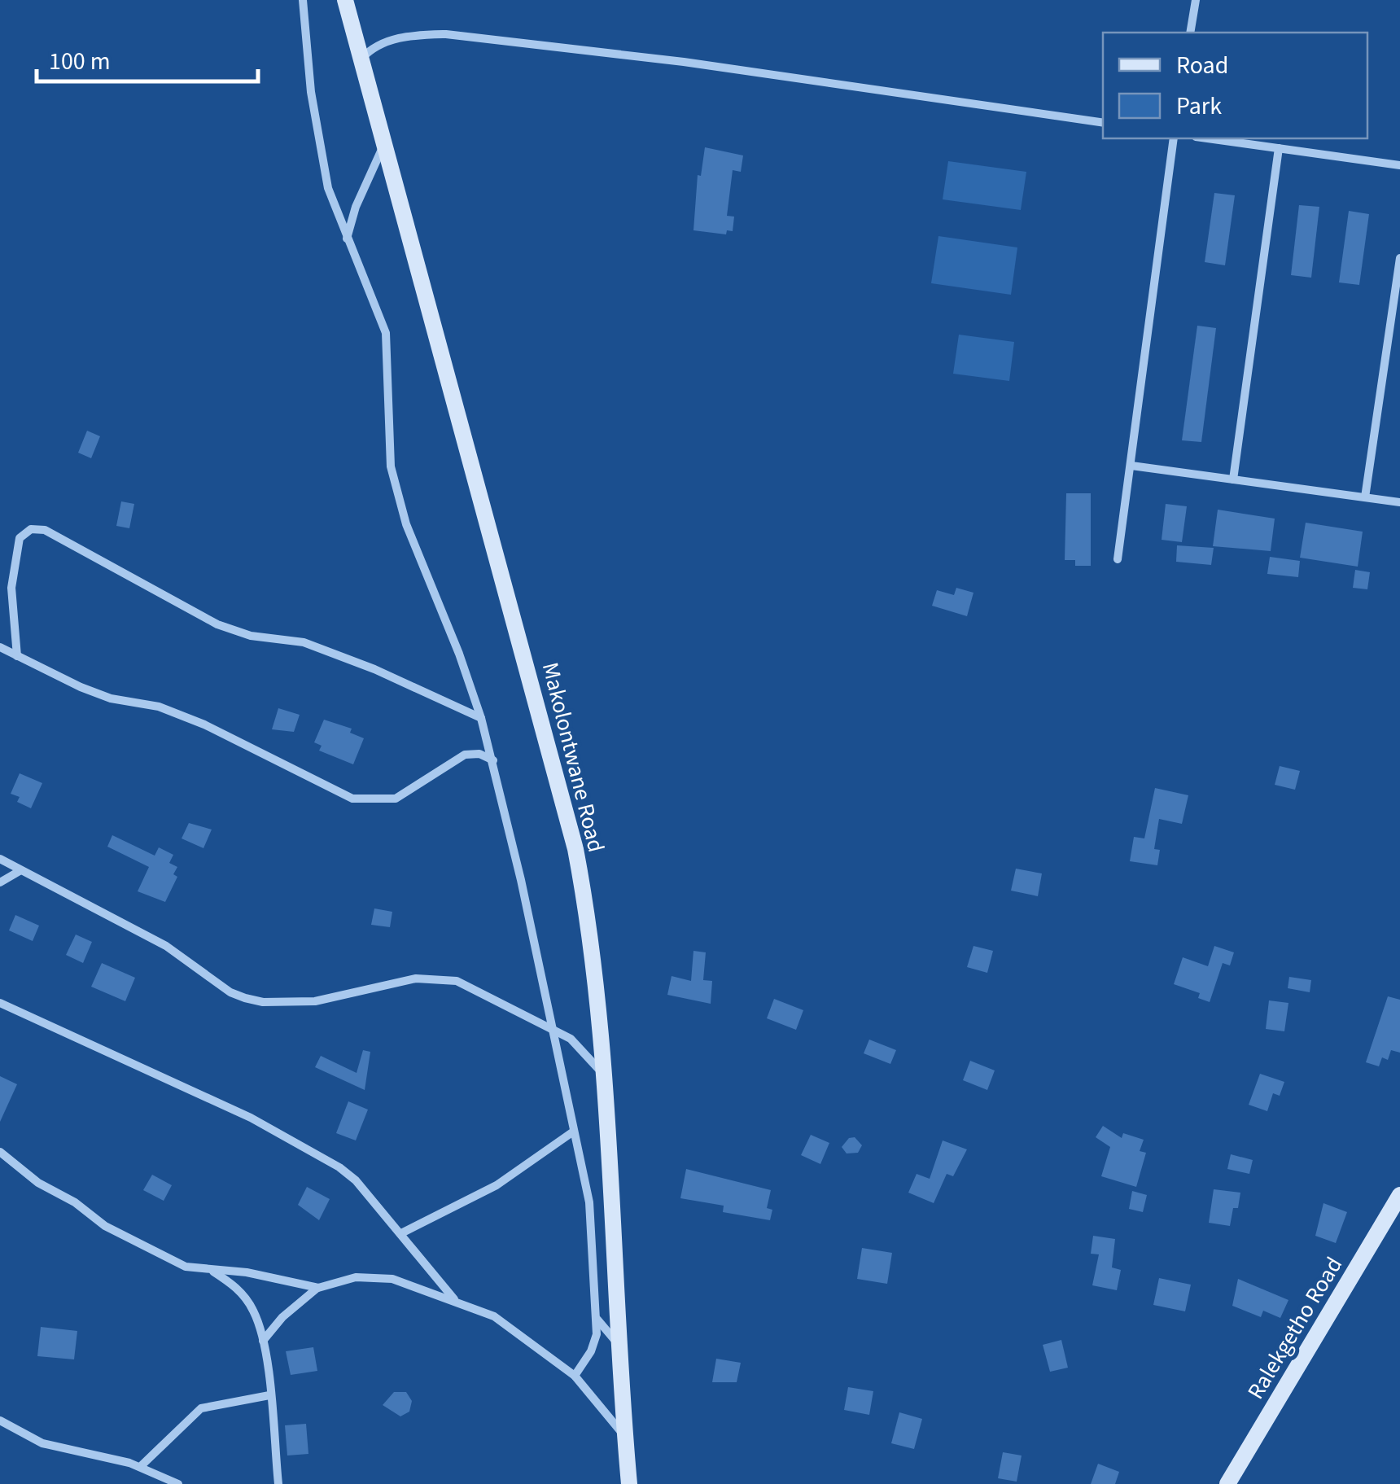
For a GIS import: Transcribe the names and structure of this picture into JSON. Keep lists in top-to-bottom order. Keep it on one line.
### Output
{"streets":{"main road":["Makolontwane Road","Ralekgetho Road"]},"legend":["Road","Park"],"scale_bar":"100 m"}
